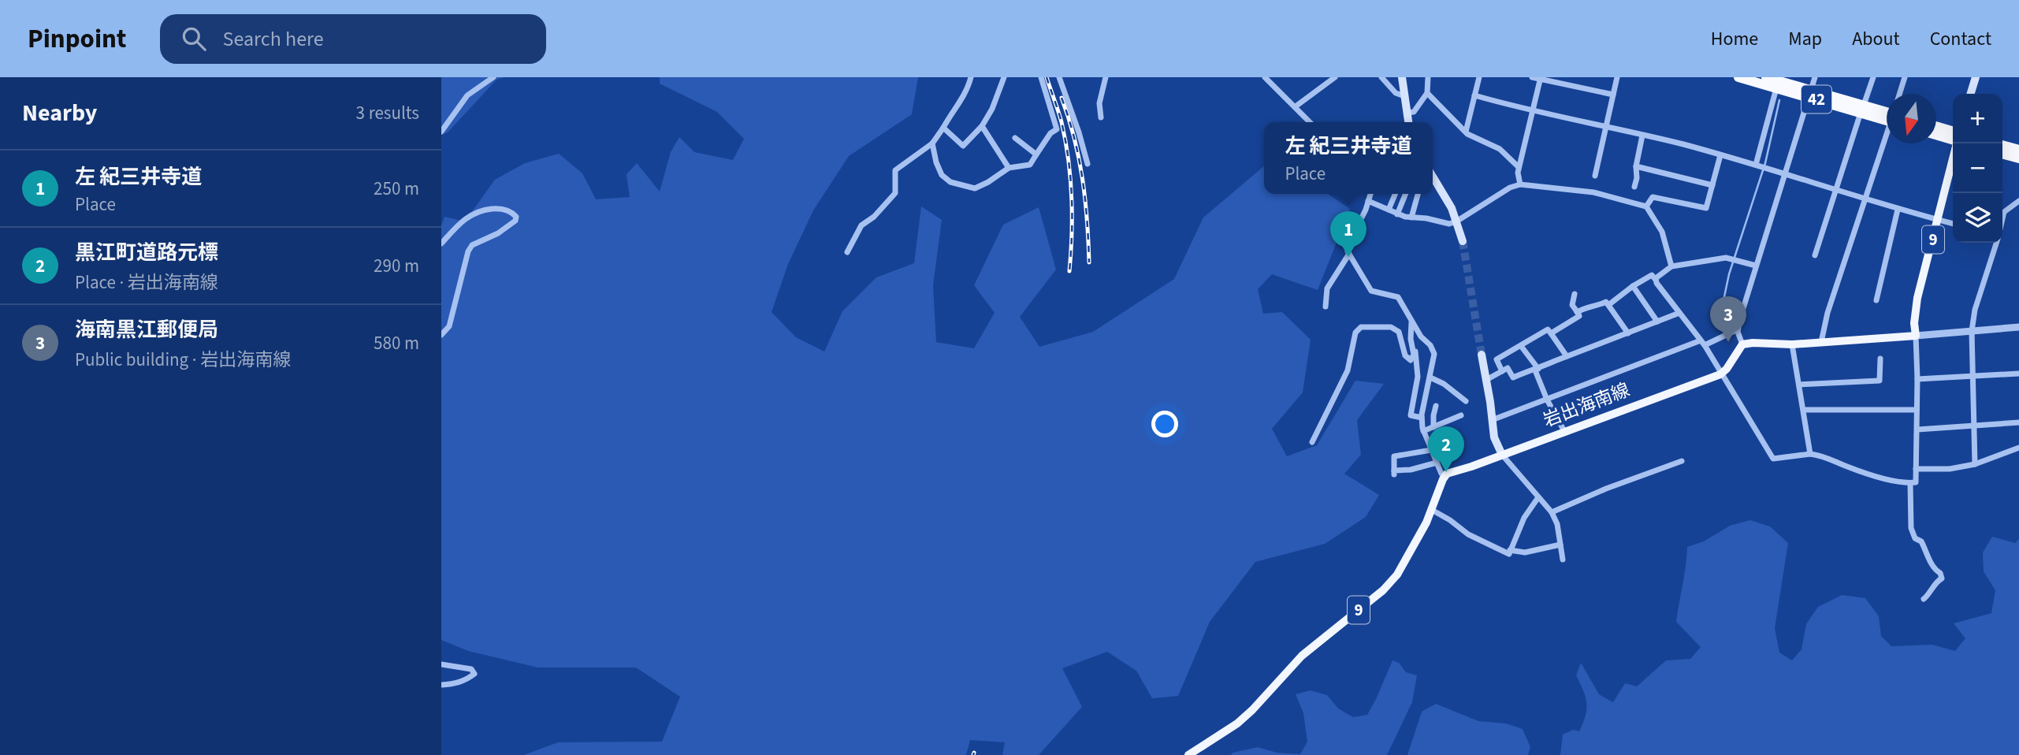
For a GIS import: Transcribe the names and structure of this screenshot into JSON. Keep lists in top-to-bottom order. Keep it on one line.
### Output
{"streets":{"highway":["42"],"main road":["9","岩出海南線"]},"crossings":[["9","岩出海南線"]],"north":"bottom","page":{"header":"Pinpoint","search":"Search here","nav":["Home","Map","About","Contact"],"heading":["Nearby","3 results"],"map_buttons":["+","−"],"popup":["左 紀三井寺道","Place"],"list":[{"mark":"1","name":"左 紀三井寺道","note":"Place","value":"250 m"},{"mark":"2","name":"黒江町道路元標","note":"Place · 岩出海南線","value":"290 m"},{"mark":"3","name":"海南黒江郵便局","note":"Public building · 岩出海南線","value":"580 m"}],"pins":["1","3","2"]}}
